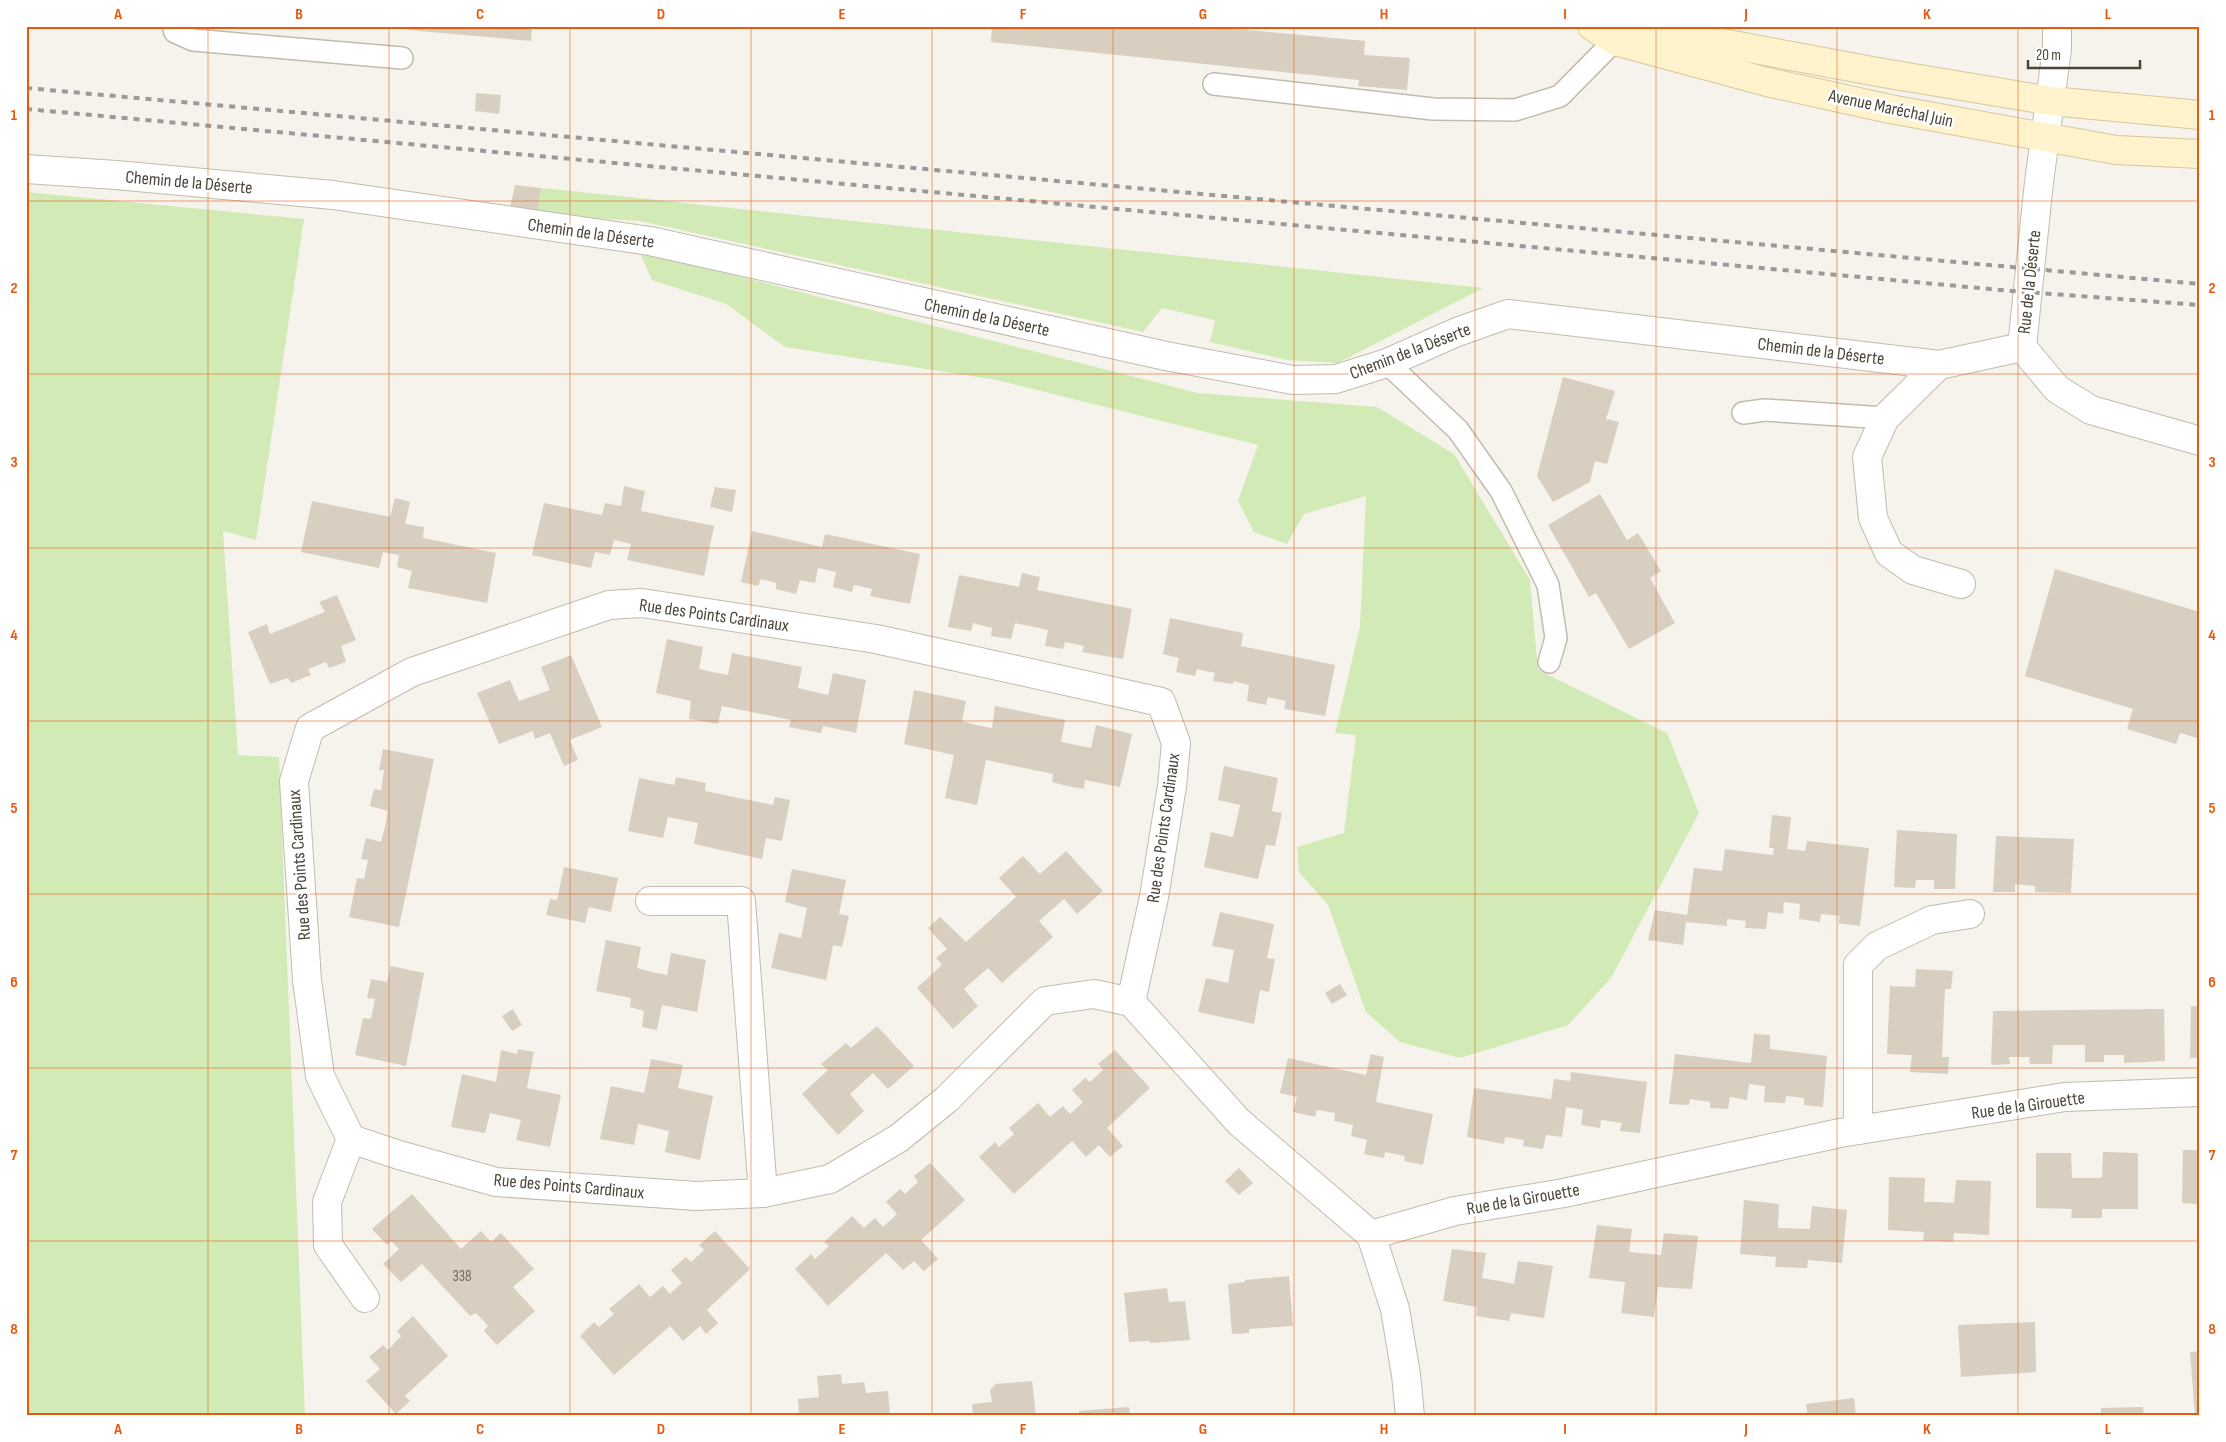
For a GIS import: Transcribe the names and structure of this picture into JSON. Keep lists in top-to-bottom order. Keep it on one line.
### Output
{"streets":{"main road":["Avenue Maréchal Juin"],"street":["Chemin de la Déserte","Rue de la Déserte","Rue des Points Cardinaux","Rue de la Girouette"]},"crossings":[["Avenue Maréchal Juin","Rue de la Déserte"],["Chemin de la Déserte","Rue de la Déserte"]],"house_numbers":["338"],"scale_bar":"20 m","grid":{"columns":["A","B","C","D","E","F","G","H","I","J","K","L"],"rows":["1","2","3","4","5","6","7","8"]}}
